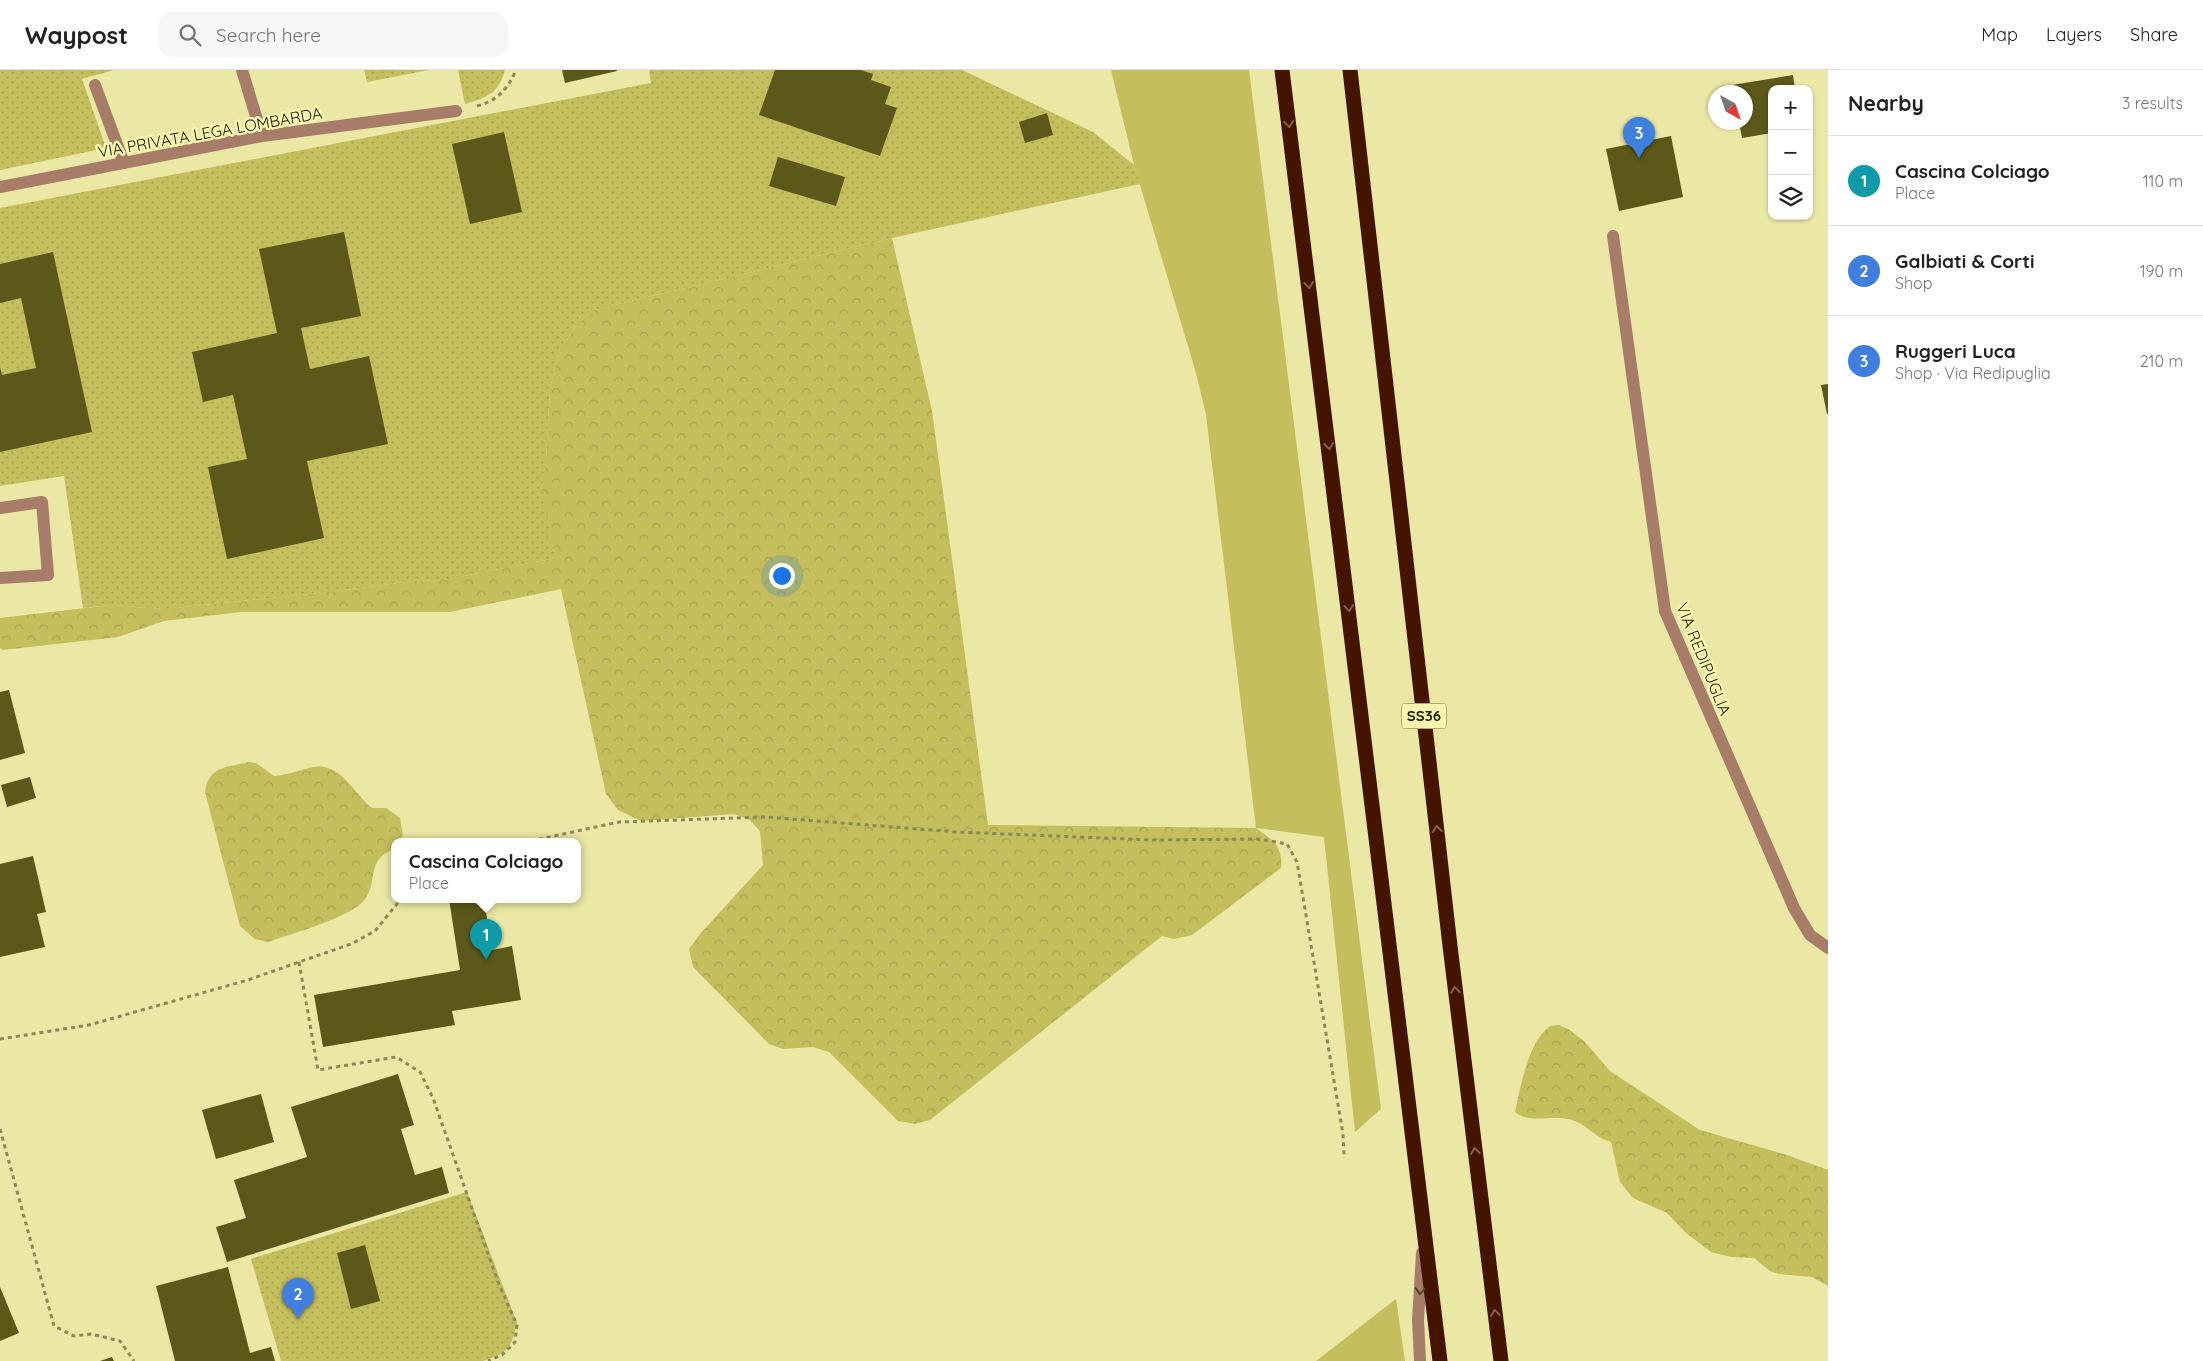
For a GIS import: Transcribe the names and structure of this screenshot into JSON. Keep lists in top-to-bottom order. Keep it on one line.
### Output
{"streets":{"highway":["SS36"],"street":["VIA PRIVATA LEGA LOMBARDA","VIA REDIPUGLIA"]},"north":"bottom right","page":{"header":"Waypost","search":"Search here","nav":["Map","Layers","Share"],"heading":["Nearby","3 results"],"map_buttons":["+","−"],"pins":["3","1","2"],"list":[{"mark":"1","name":"Cascina Colciago","note":"Place","value":"110 m"},{"mark":"2","name":"Galbiati & Corti","note":"Shop","value":"190 m"},{"mark":"3","name":"Ruggeri Luca","note":"Shop · Via Redipuglia","value":"210 m"}],"popup":["Cascina Colciago","Place"]}}
